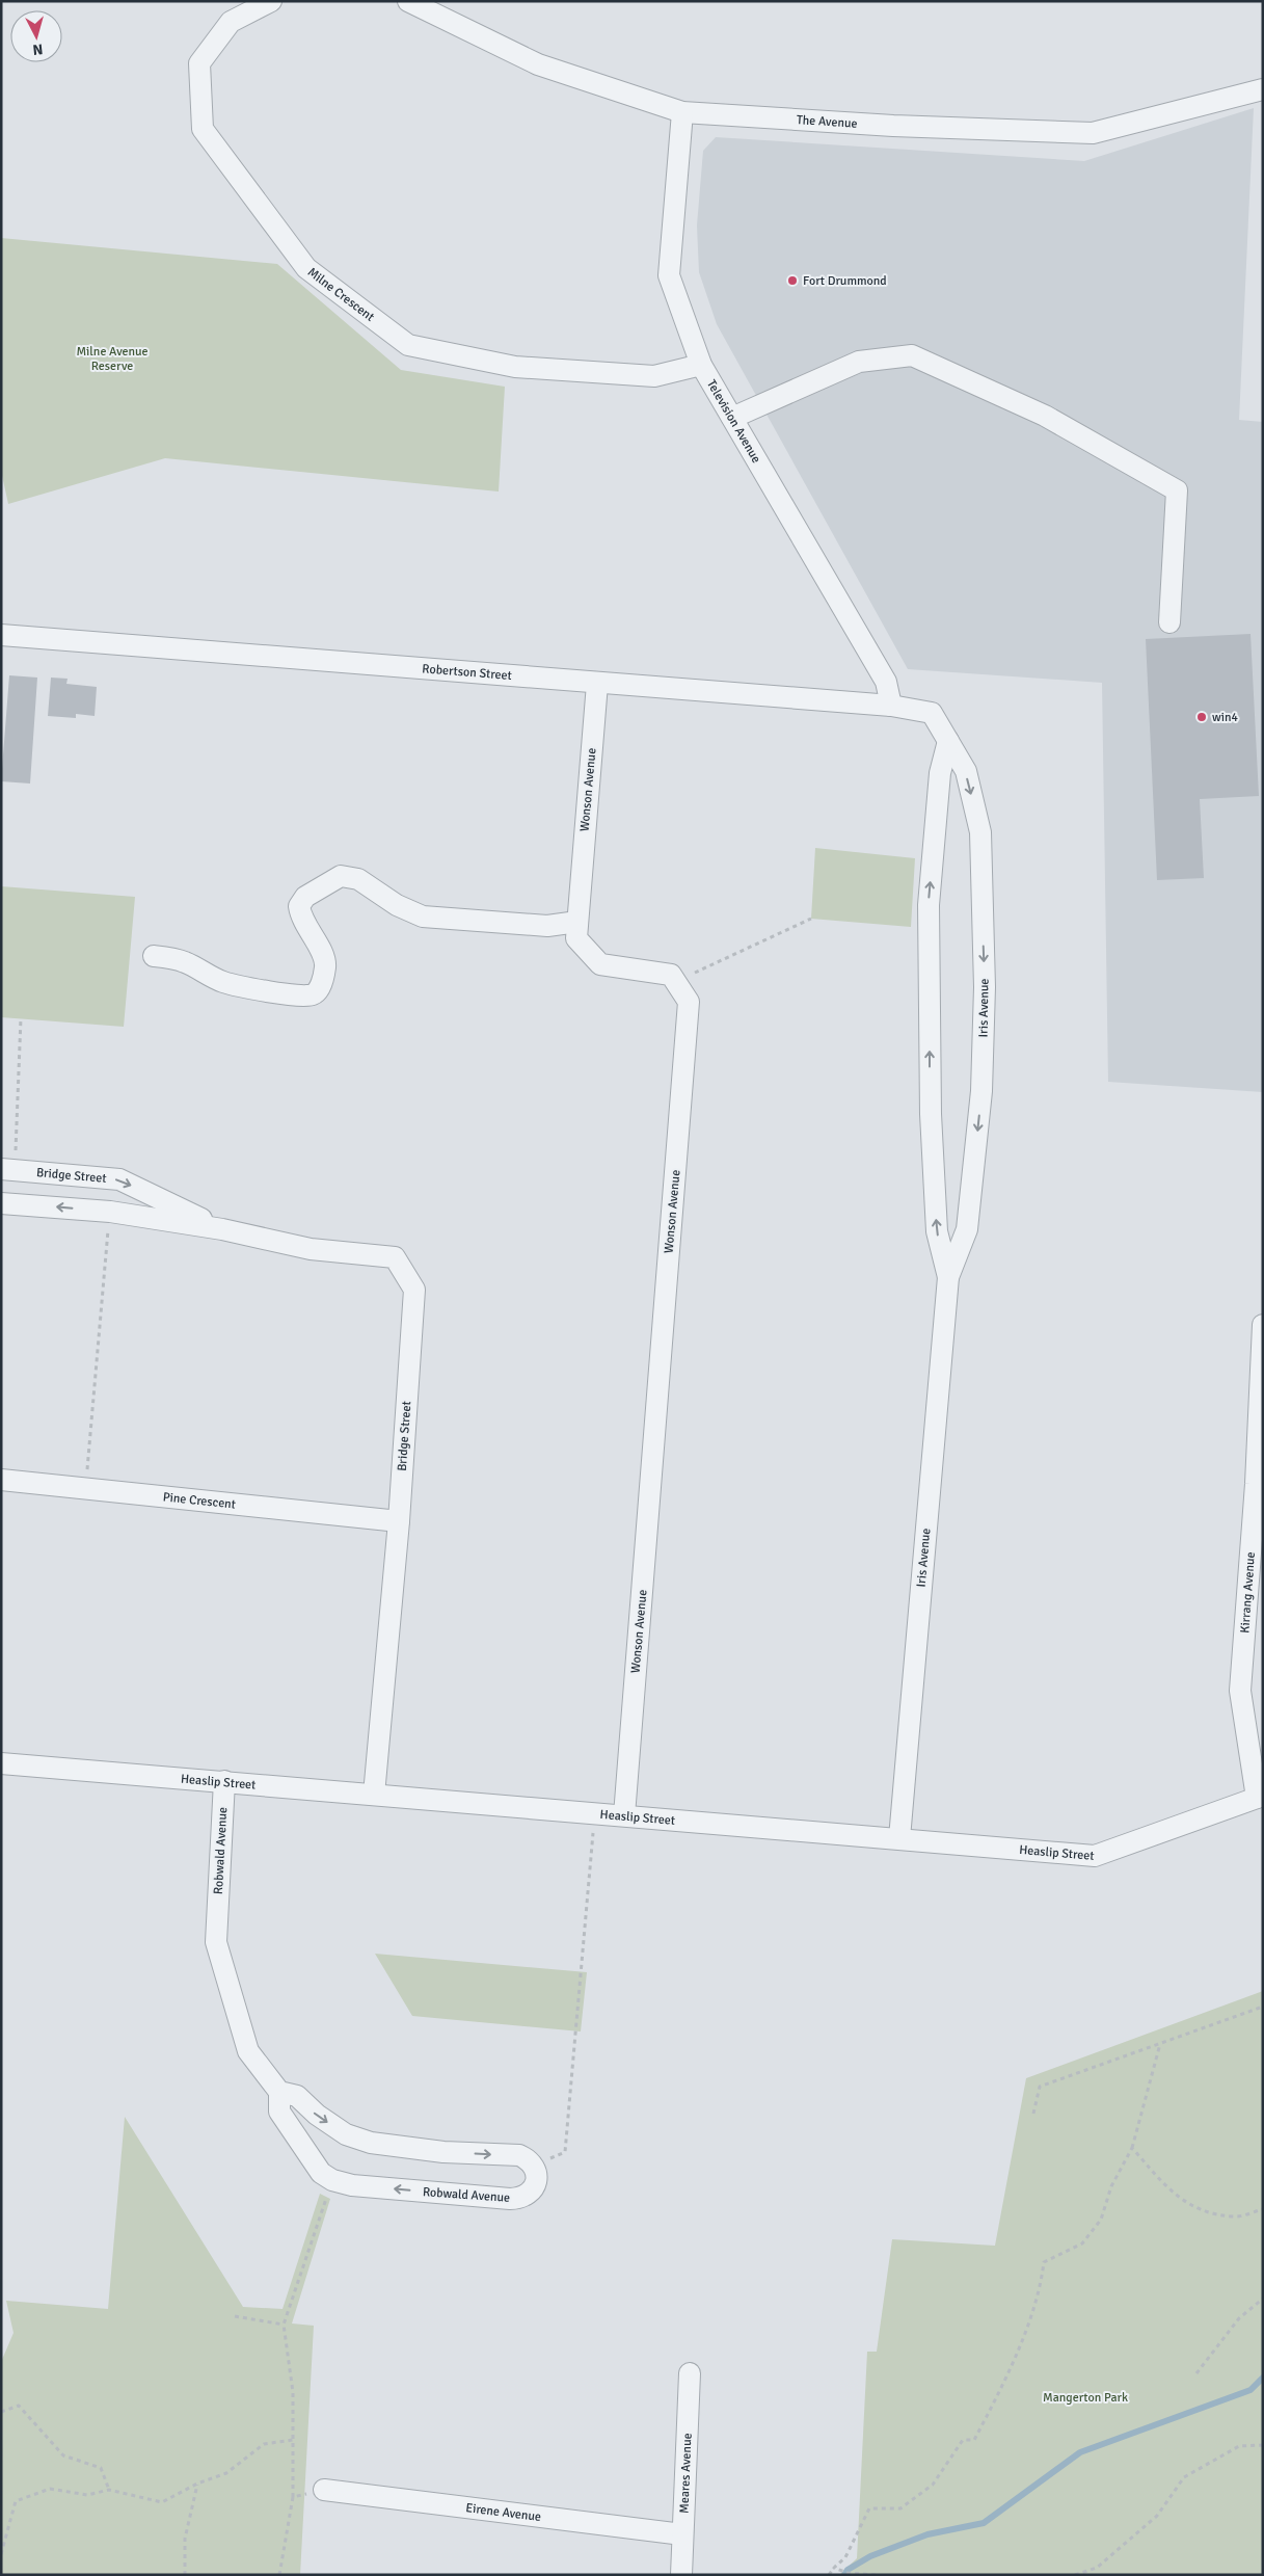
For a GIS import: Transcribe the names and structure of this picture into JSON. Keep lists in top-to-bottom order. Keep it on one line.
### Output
{"streets":{"street":["The Avenue","Milne Crescent","Television Avenue","Robertson Street","Wonson Avenue","Iris Avenue","Bridge Street","Pine Crescent","Kirrang Avenue","Heaslip Street","Robwald Avenue","Meares Avenue","Eirene Avenue"]},"crossings":[["The Avenue","Television Avenue"],["Milne Crescent","Television Avenue"],["Television Avenue","Robertson Street"],["Robertson Street","Wonson Avenue"],["Robertson Street","Iris Avenue"],["Wonson Avenue","Heaslip Street"],["Iris Avenue","Heaslip Street"],["Bridge Street","Pine Crescent"],["Bridge Street","Heaslip Street"],["Kirrang Avenue","Heaslip Street"],["Heaslip Street","Robwald Avenue"],["Meares Avenue","Eirene Avenue"]],"parks":["Milne Avenue Reserve","Mangerton Park"],"places":["Fort Drummond","win4"],"north":"bottom"}
